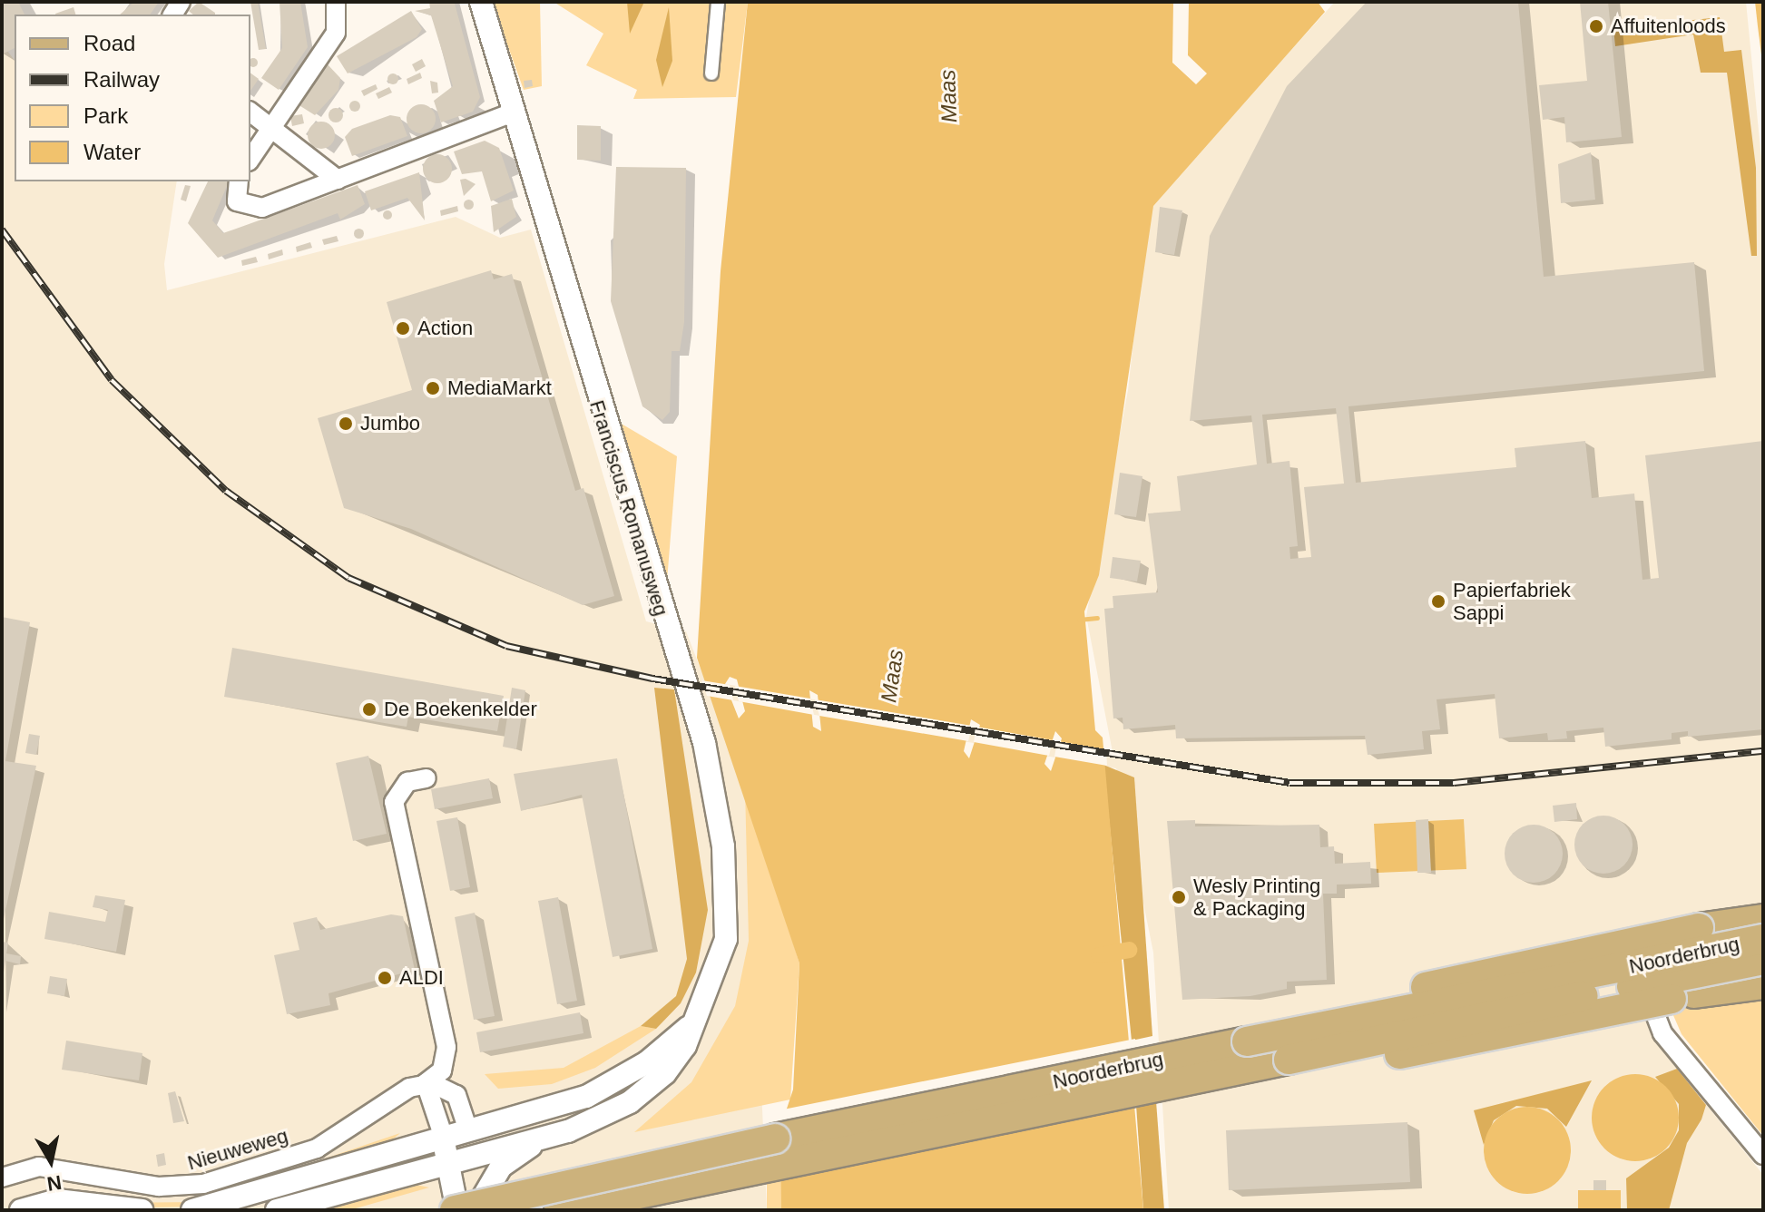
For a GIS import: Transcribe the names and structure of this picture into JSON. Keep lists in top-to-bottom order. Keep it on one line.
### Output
{"streets":{"main road":["Noorderbrug"],"street":["Franciscus Romanusweg","Nieuweweg"]},"water":["Maas"],"places":["Affuitenloods","Action","MediaMarkt","Jumbo","Papierfabriek Sappi","De Boekenkelder","Wesly Printing & Packaging","ALDI"],"legend":["Road","Railway","Park","Water"],"north":"bottom"}
